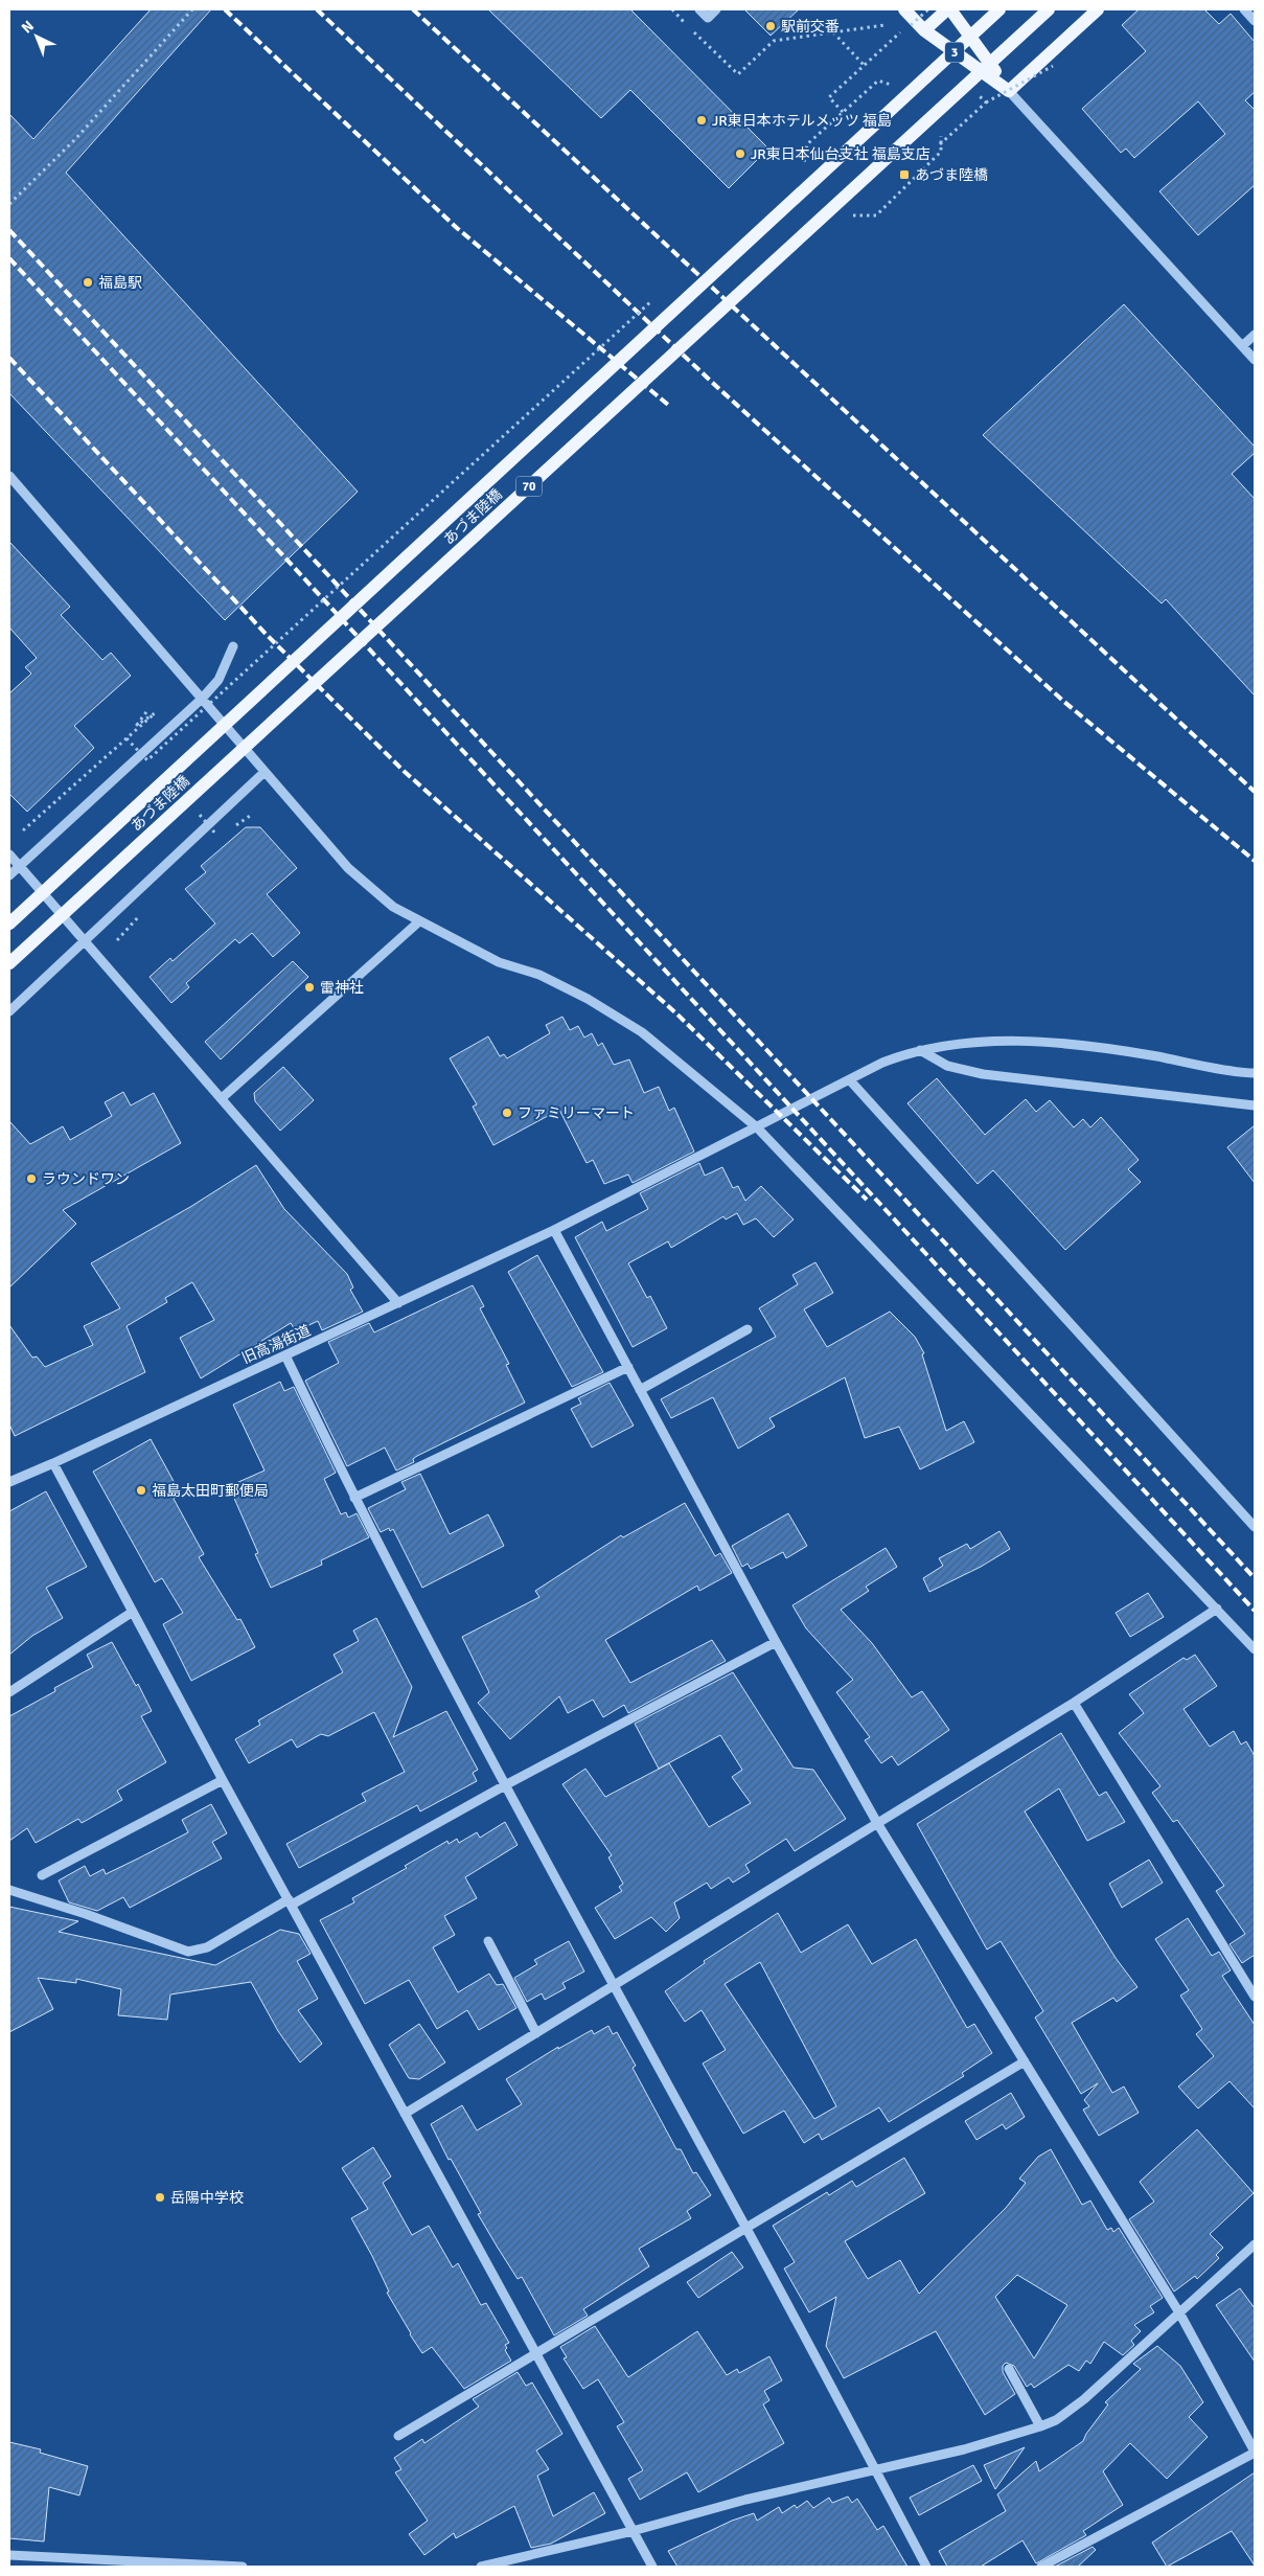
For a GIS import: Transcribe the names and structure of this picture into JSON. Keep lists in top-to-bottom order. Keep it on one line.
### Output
{"streets":{"main road":["3","70","あづま陸橋"],"street":["旧高湯街道"]},"places":{"other":["駅前交番","JR東日本ホテルメッツ 福島","JR東日本仙台支社 福島支店","福島駅","雷神社","ファミリーマート","ラウンドワン","福島太田町郵便局","岳陽中学校"],"transit":["あづま陸橋"]},"north":"top left"}
